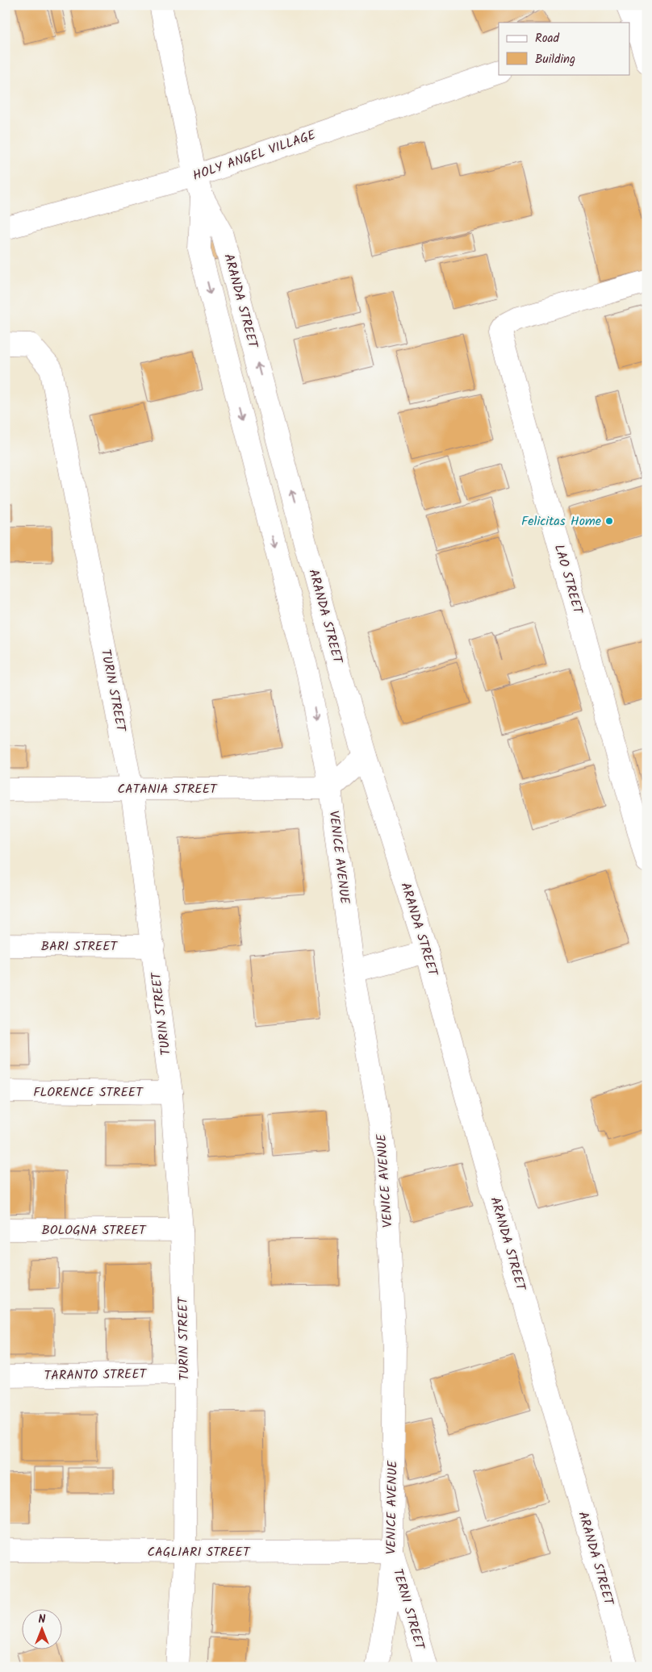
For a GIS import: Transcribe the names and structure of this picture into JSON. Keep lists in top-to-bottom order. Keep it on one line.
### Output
{"streets":{"street":["HOLY ANGEL VILLAGE","ARANDA STREET","LAO STREET","TURIN STREET","CATANIA STREET","VENICE AVENUE","BARI STREET","FLORENCE STREET","BOLOGNA STREET","TARANTO STREET","CAGLIARI STREET","TERNI STREET"]},"crossings":[["HOLY ANGEL VILLAGE","ARANDA STREET"],["ARANDA STREET","VENICE AVENUE"],["TURIN STREET","CATANIA STREET"],["TURIN STREET","BARI STREET"],["TURIN STREET","FLORENCE STREET"],["TURIN STREET","BOLOGNA STREET"],["TURIN STREET","TARANTO STREET"],["TURIN STREET","CAGLIARI STREET"],["CATANIA STREET","VENICE AVENUE"],["VENICE AVENUE","CAGLIARI STREET"],["VENICE AVENUE","TERNI STREET"],["CAGLIARI STREET","TERNI STREET"]],"places":["Felicitas Home"],"legend":["Road","Building"],"north":"top"}
